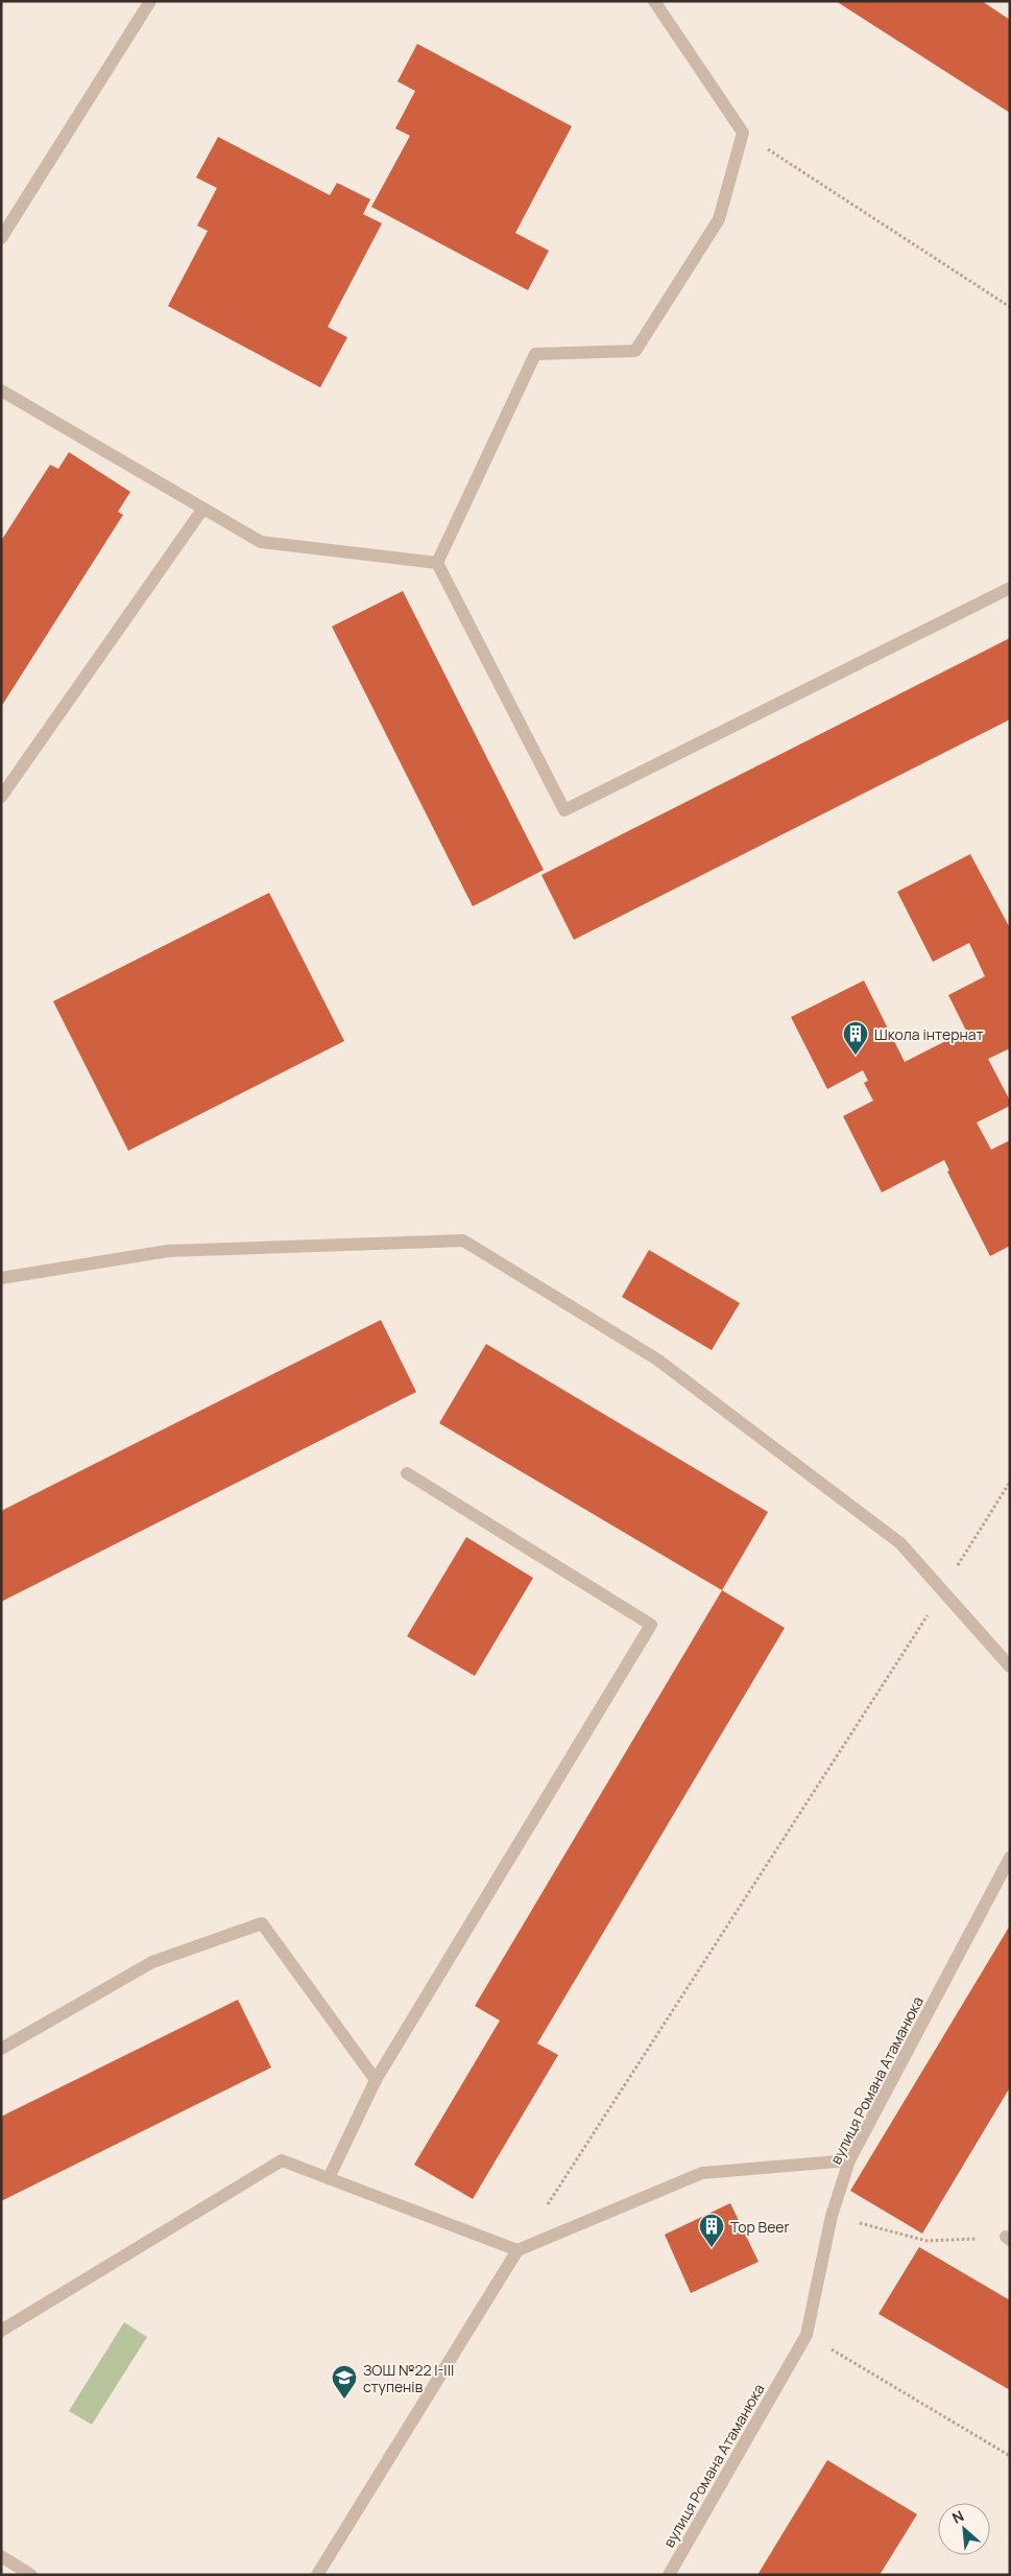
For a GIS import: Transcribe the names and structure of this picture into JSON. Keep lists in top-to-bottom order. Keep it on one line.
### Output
{"streets":{"street":["вулиця Романа Атаманюка"]},"places":{"building":["Школа інтернат","Top Beer"],"school or university":["ЗОШ №22 І-ІІІ ступенів"]},"north":"top left"}
